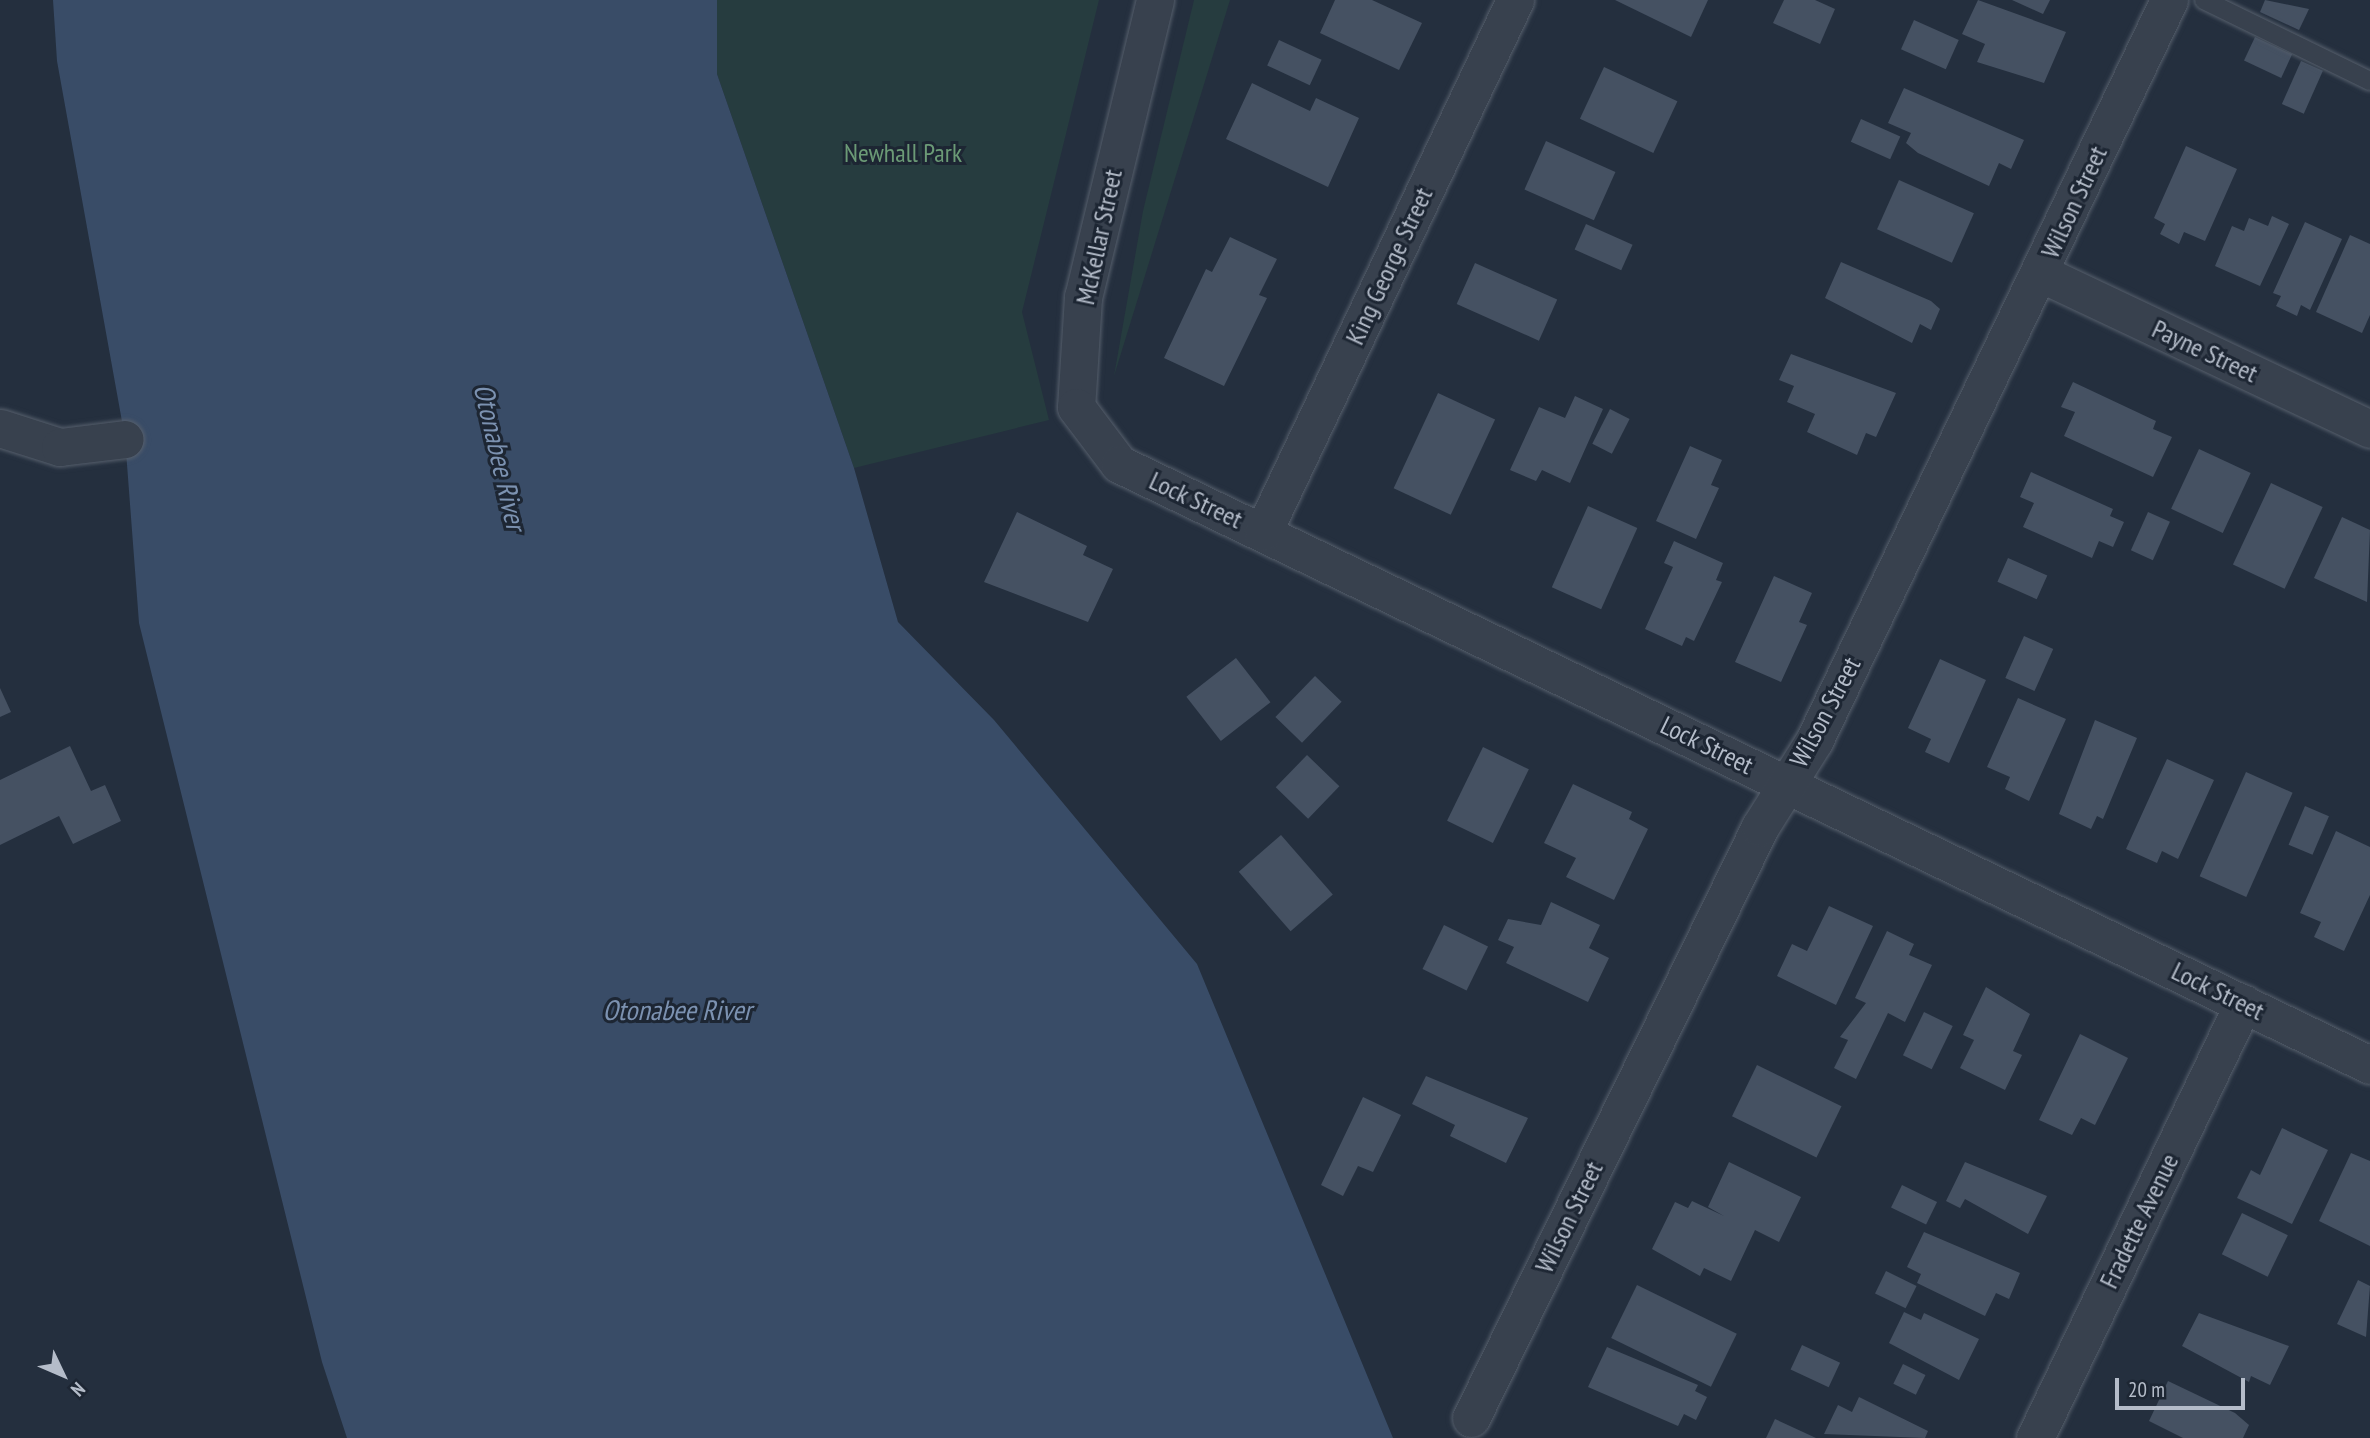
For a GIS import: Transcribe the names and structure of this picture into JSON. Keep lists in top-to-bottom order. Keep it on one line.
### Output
{"streets":{"street":["Wilson Street","McKellar Street","King George Street","Payne Street","Lock Street","Fradette Avenue"]},"crossings":[["Wilson Street","Payne Street"],["Wilson Street","Lock Street"],["McKellar Street","Lock Street"],["King George Street","Lock Street"],["Lock Street","Fradette Avenue"]],"water":["Otonabee River"],"parks":["Newhall Park"],"scale_bar":"20 m","north":"bottom right"}
